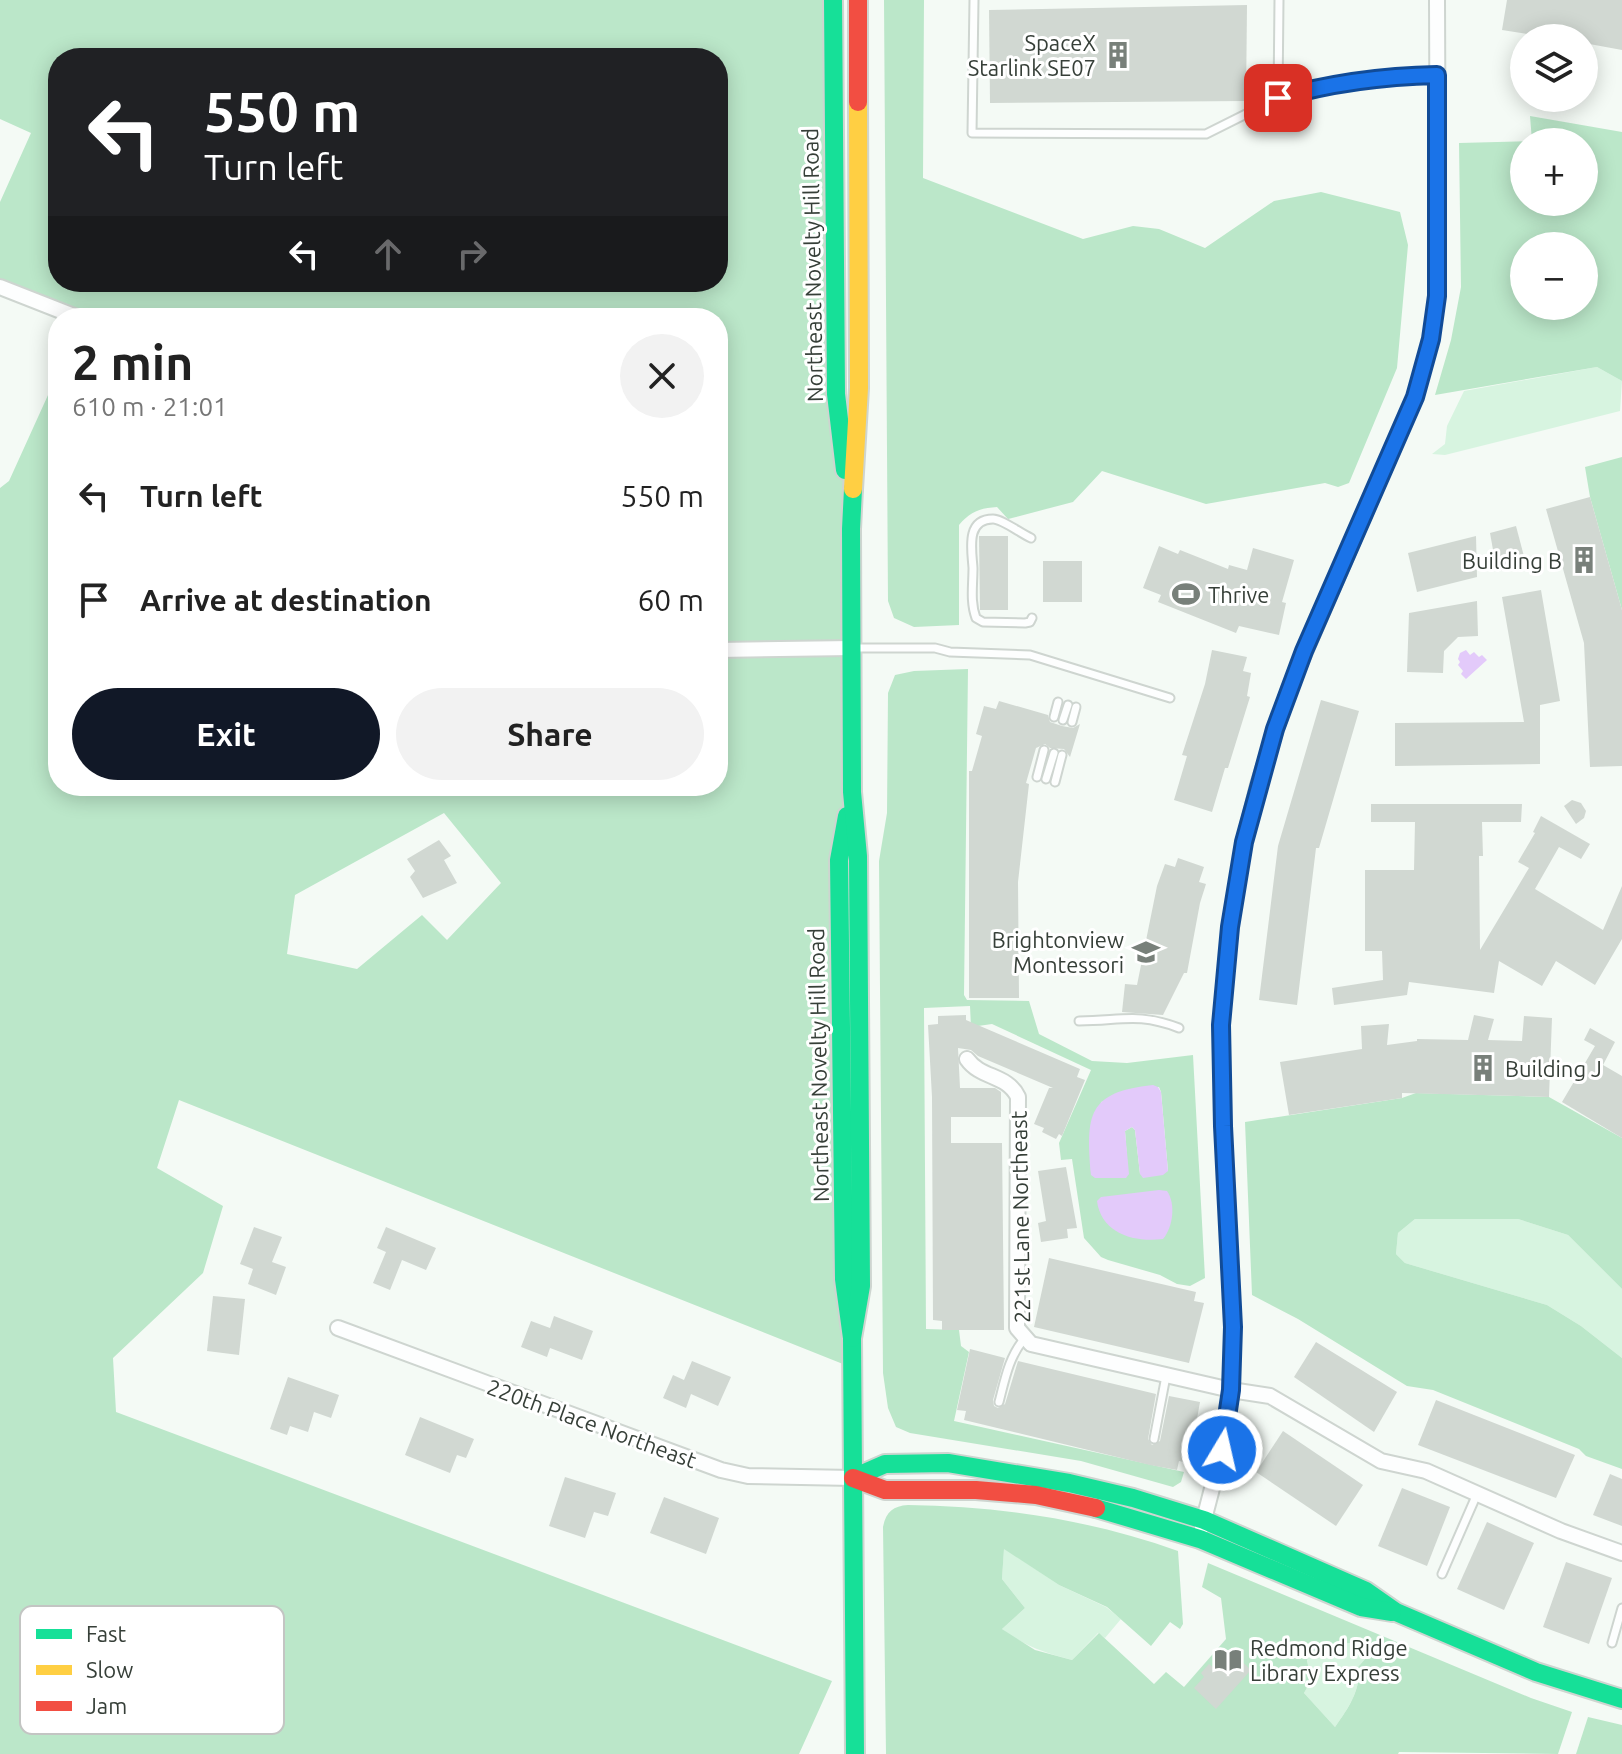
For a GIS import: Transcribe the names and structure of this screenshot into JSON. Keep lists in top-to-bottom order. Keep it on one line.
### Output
{"streets":{"main road":["Northeast Novelty Hill Road"],"street":["221st Lane Northeast","220th Place Northeast"]},"crossings":[["Northeast Novelty Hill Road","220th Place Northeast"]],"places":{"building":["SpaceX Starlink SE07","Building B","Building J"],"sports":["Thrive"],"school or university":["Brightonview Montessori"],"library":["Redmond Ridge Library Express"]},"legend":["Fast","Slow","Jam"],"page":{"map_buttons":["+","−"],"turn":["550 m","Turn left"],"heading":["2 min","610 m · 21:01"],"list":[{"name":"Turn left","value":"550 m"},{"name":"Arrive at destination","value":"60 m"}],"buttons":["Exit","Share"]}}
